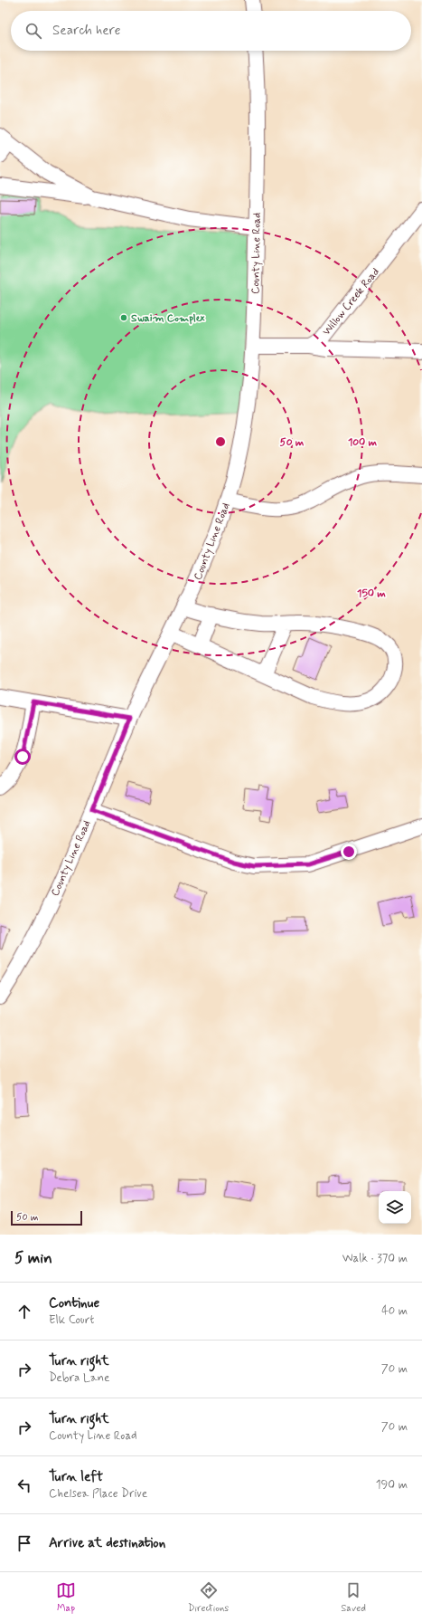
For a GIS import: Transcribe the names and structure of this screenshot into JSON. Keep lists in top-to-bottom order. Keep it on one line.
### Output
{"streets":{"street":["County Line Road","Willow Creek Road"]},"places":["Swaim Complex"],"scale_bar":"50 m","page":{"search":"Search here","scale":"50 m","heading":["5 min","Walk · 370 m"],"list":[["Continue","Elk Court","40 m"],["Turn right","Debra Lane","70 m"],["Turn right","County Line Road","70 m"],["Turn left","Chelsea Place Drive","190 m"],"Arrive at destination"],"nav":["Map","Directions","Saved"]},"rings":["50 m","100 m","150 m"]}
